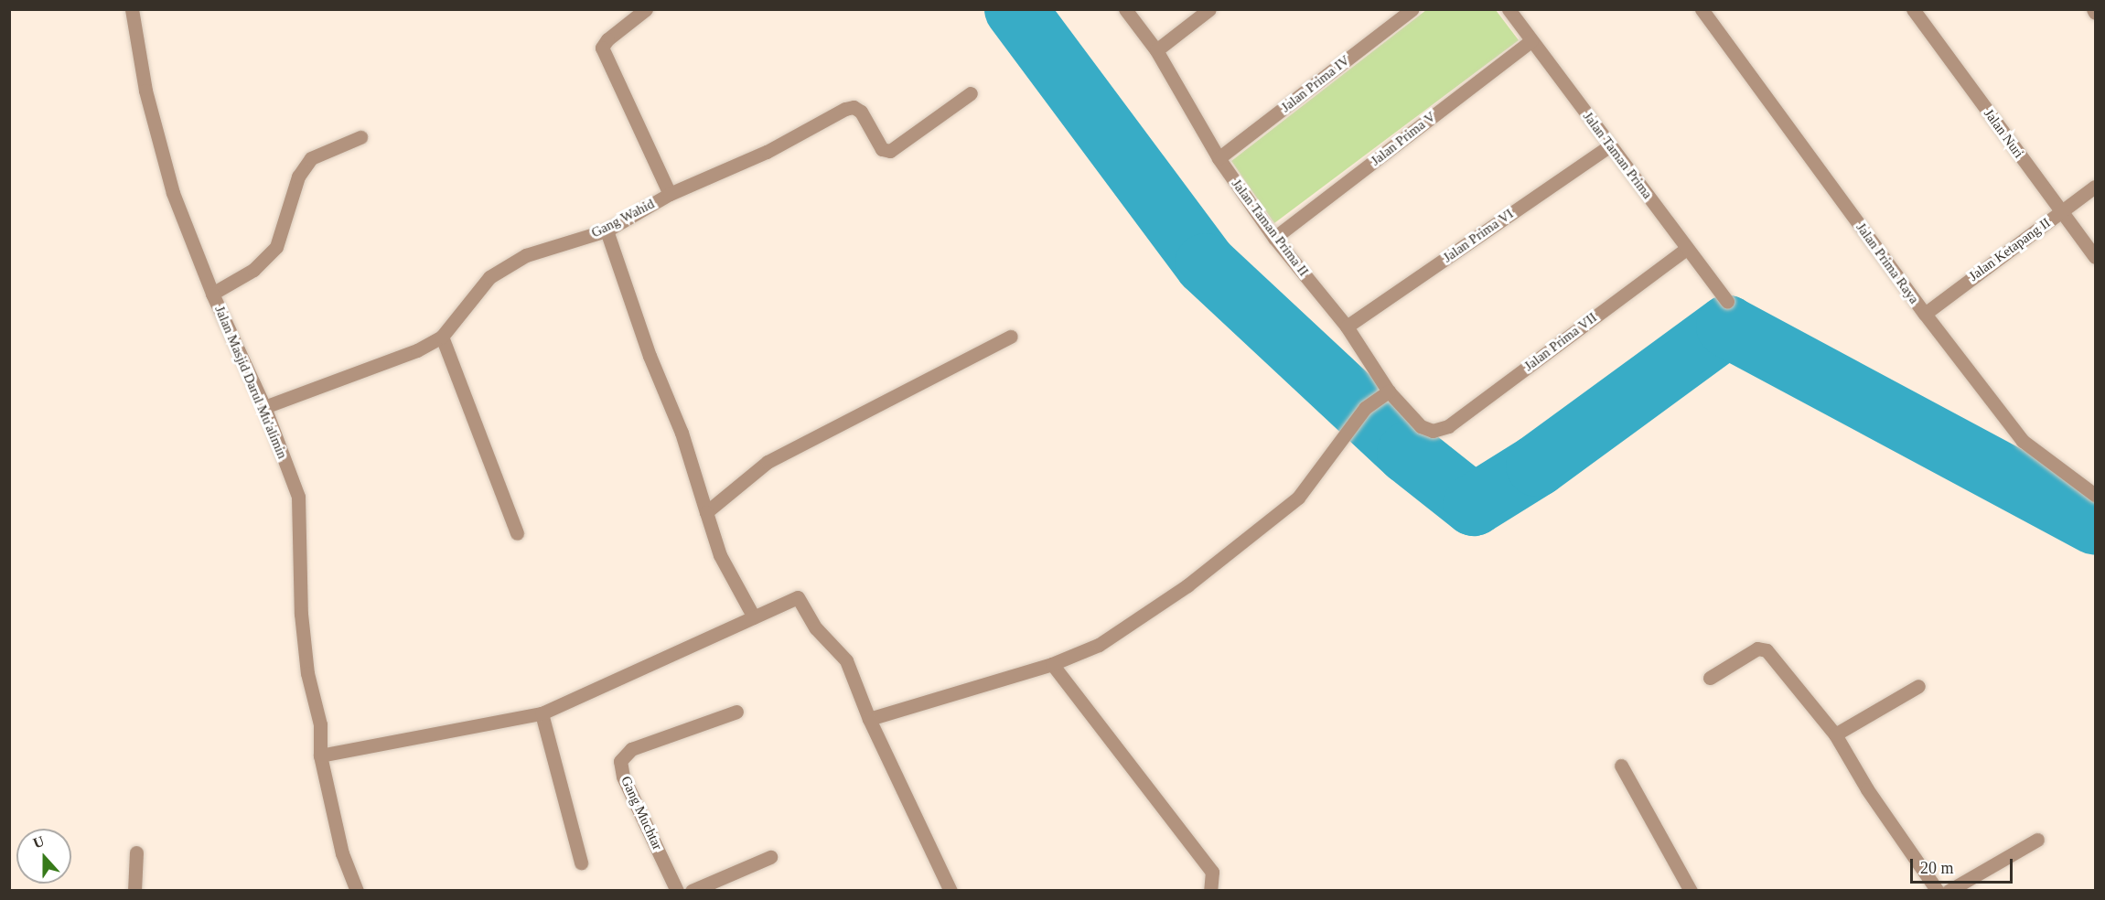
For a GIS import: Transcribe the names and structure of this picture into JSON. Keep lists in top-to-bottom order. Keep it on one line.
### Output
{"streets":{"street":["Jalan Prima IV","Jalan Nuri","Jalan Prima V","Jalan Taman Prima","Gang Wahid","Jalan Taman Prima II","Jalan Prima VI","Jalan Ketapang II","Jalan Prima Raya","Jalan Prima VII","Jalan Masjid Darul Mu'alimin","Gang Muchtar"]},"crossings":[["Jalan Prima IV","Jalan Taman Prima II"],["Jalan Nuri","Jalan Ketapang II"],["Jalan Prima V","Jalan Taman Prima"],["Jalan Prima V","Jalan Taman Prima II"],["Jalan Taman Prima","Jalan Prima VI"],["Jalan Taman Prima","Jalan Prima VII"],["Gang Wahid","Jalan Masjid Darul Mu'alimin"],["Jalan Taman Prima II","Jalan Prima VI"],["Jalan Taman Prima II","Jalan Prima VII"],["Jalan Ketapang II","Jalan Prima Raya"]],"scale_bar":"20 m","north":"top"}
